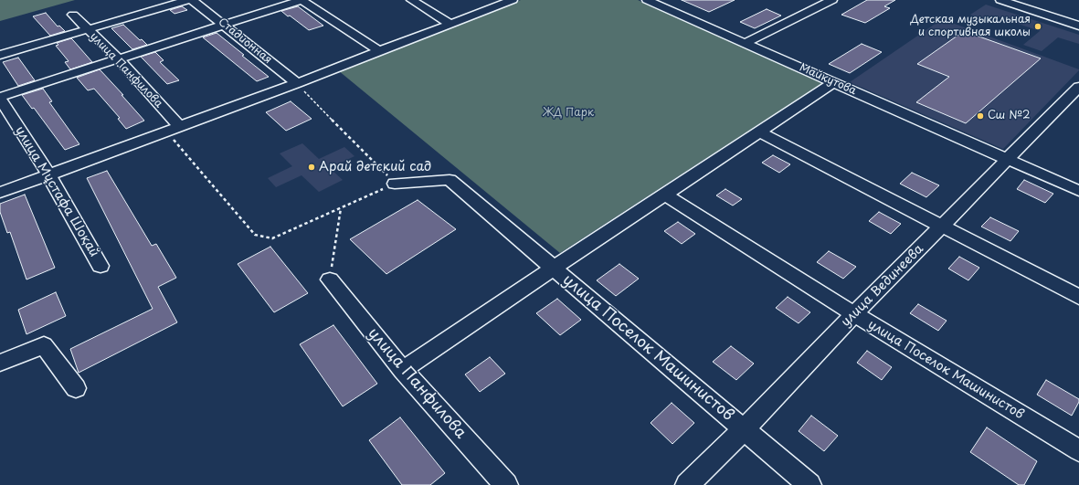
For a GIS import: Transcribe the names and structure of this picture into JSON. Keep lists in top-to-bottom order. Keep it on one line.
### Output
{"streets":{"street":["Стадионная","улица Панфилова","Майкутова","улица Мұстафа Шоқай","улица Вединеева","улица Поселок Машинистов"]},"crossings":[["Майкутова","улица Вединеева"],["улица Вединеева","улица Поселок Машинистов"]],"parks":["ЖД Парк"],"places":["Детская музыкальная и спортивная школы","Сш №2","Арай детский сад"]}
